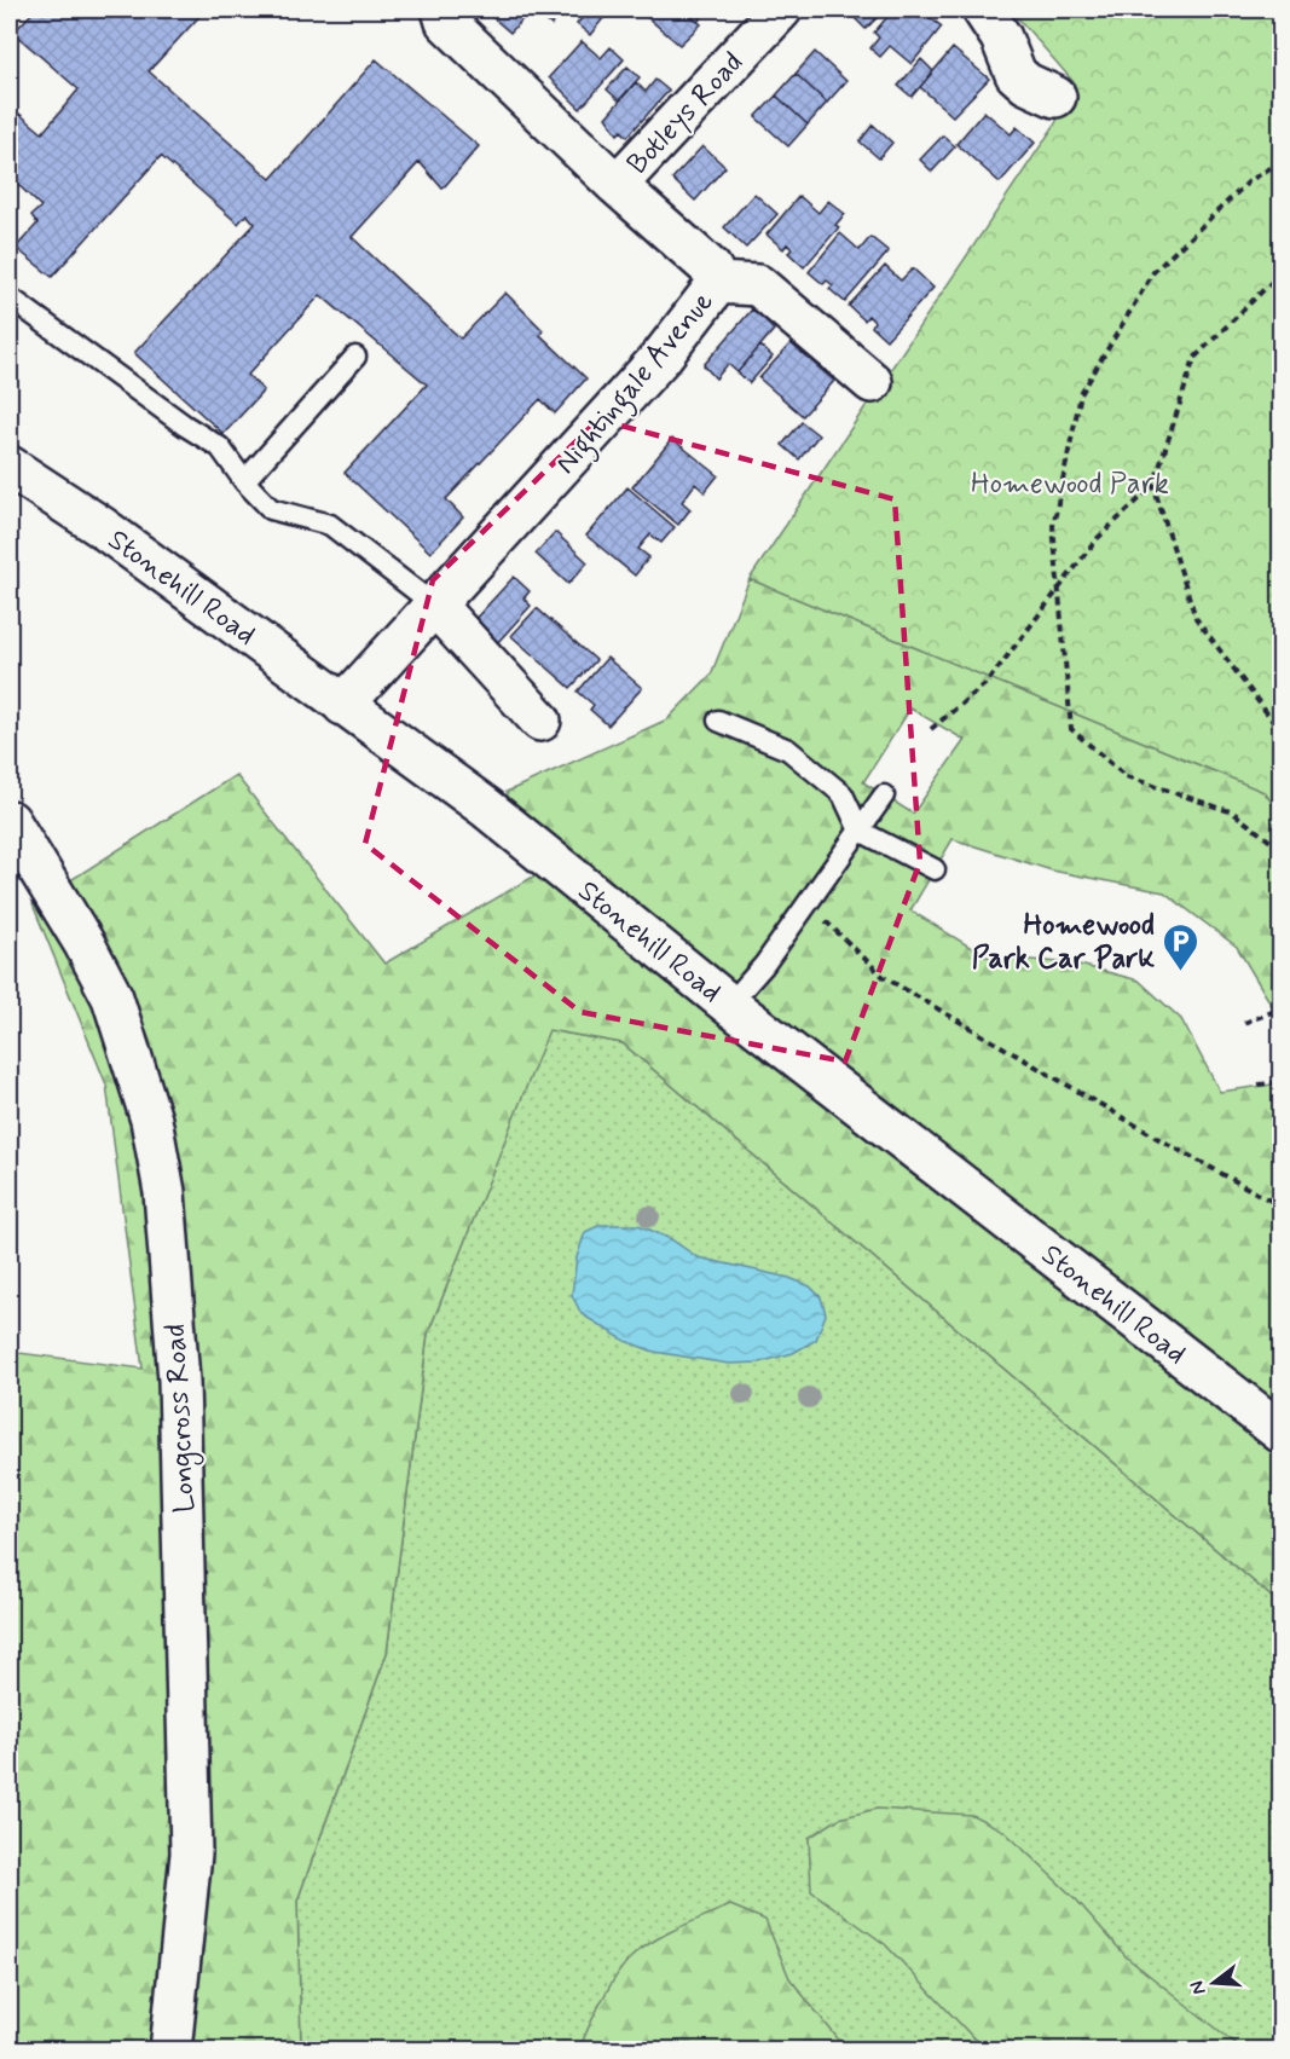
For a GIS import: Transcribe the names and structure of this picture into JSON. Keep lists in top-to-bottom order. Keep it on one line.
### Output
{"streets":{"street":["Botleys Road","Nightingale Avenue","Stonehill Road","Longcross Road"]},"crossings":[["Botleys Road","Nightingale Avenue"],["Nightingale Avenue","Stonehill Road"]],"parks":["Homewood Park"],"places":{"parking":["Homewood Park Car Park"]},"north":"left"}
